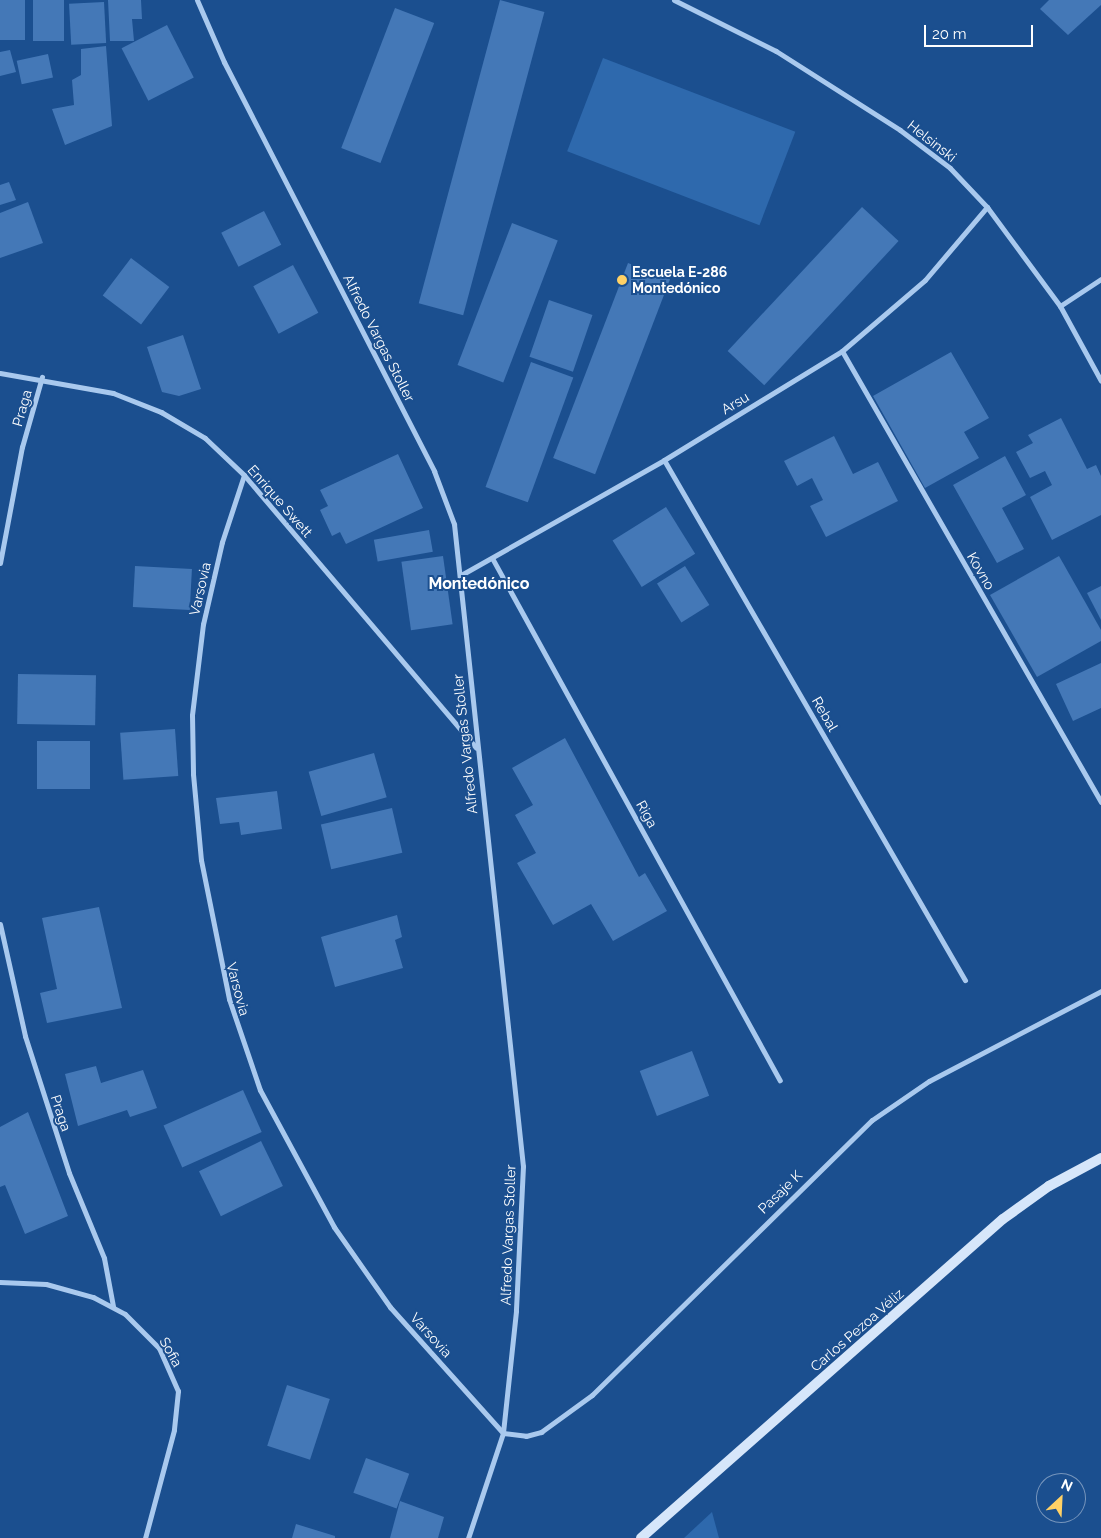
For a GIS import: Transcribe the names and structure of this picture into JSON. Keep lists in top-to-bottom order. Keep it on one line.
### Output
{"streets":{"main road":["Carlos Pezoa Véliz"],"street":["Helsinski","Alfredo Vargas Stoller","Arsu","Praga","Enrique Swett","Kovno","Varsovia","Rebal","Riga","Pasaje K","Sofia"]},"crossings":[["Helsinski","Arsu"],["Alfredo Vargas Stoller","Arsu"],["Alfredo Vargas Stoller","Enrique Swett"],["Alfredo Vargas Stoller","Varsovia"],["Alfredo Vargas Stoller","Pasaje K"],["Arsu","Kovno"],["Arsu","Rebal"],["Arsu","Riga"],["Praga","Enrique Swett"],["Praga","Sofia"],["Enrique Swett","Varsovia"],["Varsovia","Pasaje K"]],"districts":["Montedónico"],"places":["Escuela E-286 Montedónico"],"scale_bar":"20 m","north":"top right"}
